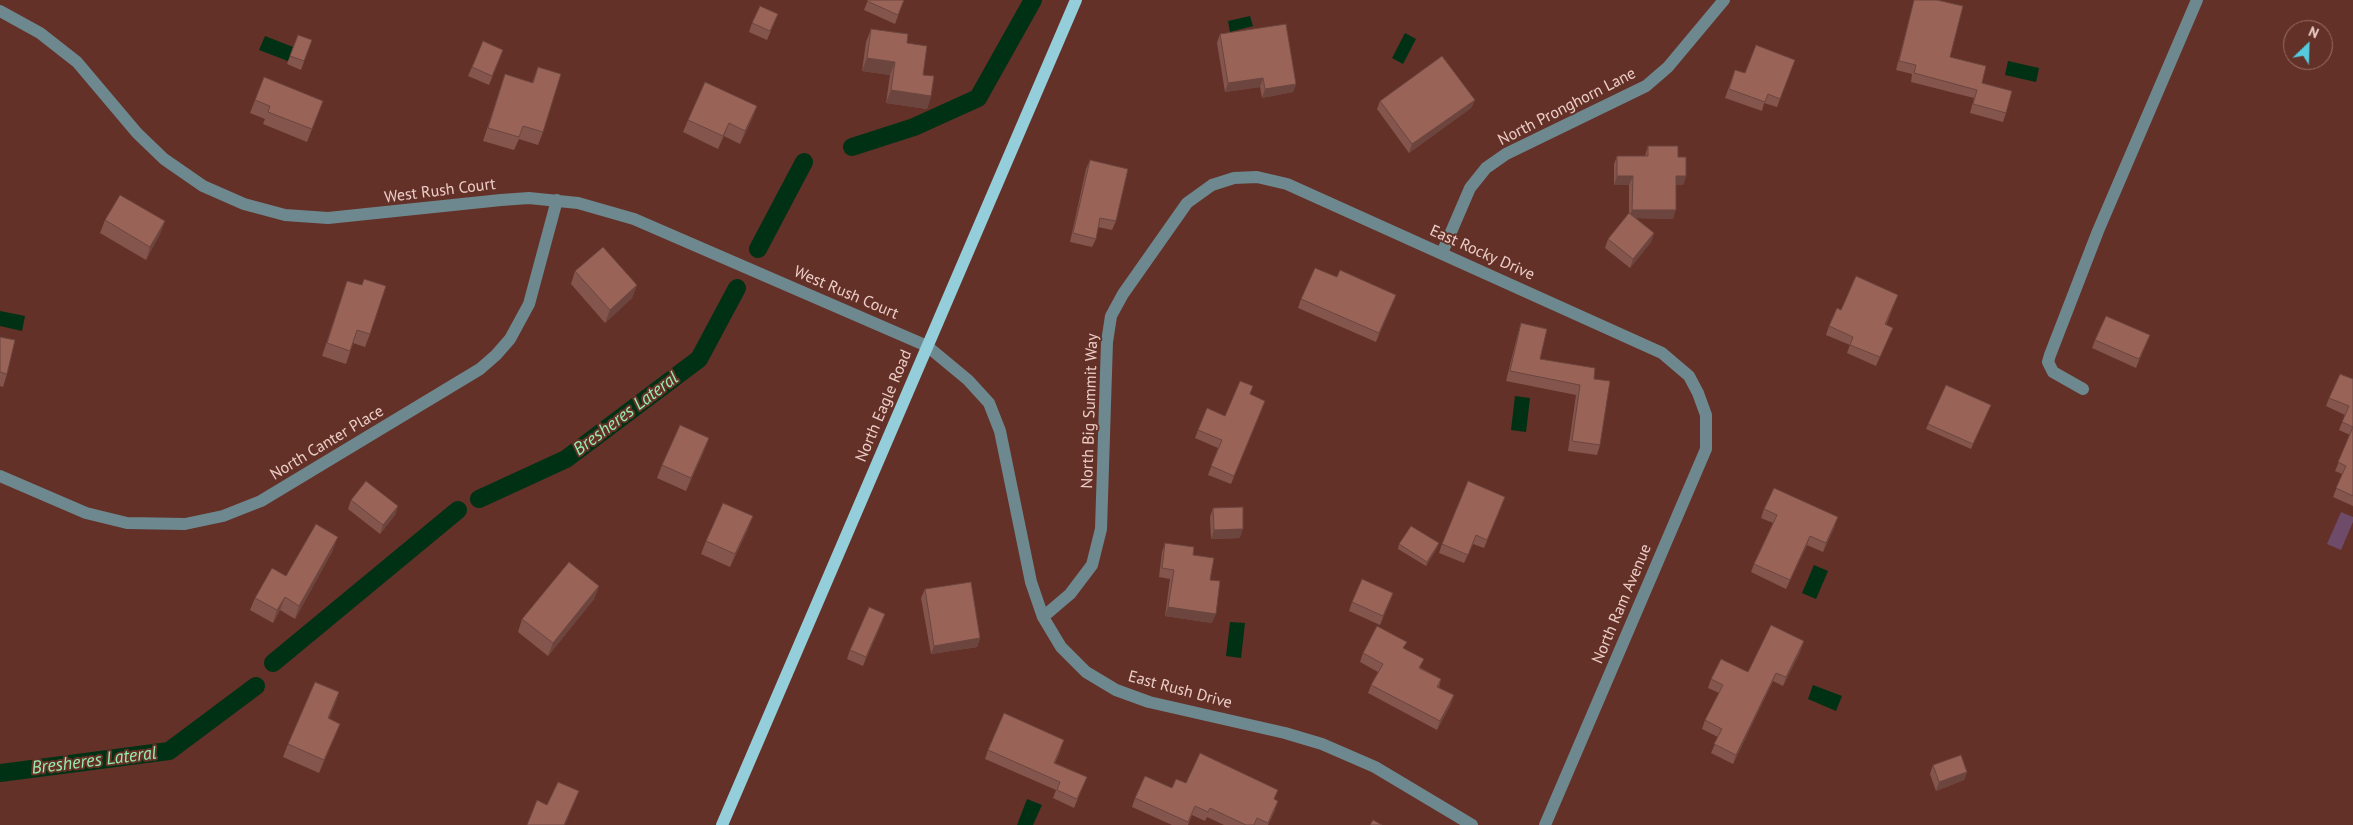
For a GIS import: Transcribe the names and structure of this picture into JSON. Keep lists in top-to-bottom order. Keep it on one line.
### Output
{"streets":{"main road":["North Eagle Road"],"street":["North Pronghorn Lane","West Rush Court","East Rocky Drive","North Big Summit Way","North Canter Place","North Ram Avenue","East Rush Drive"]},"crossings":[["North Pronghorn Lane","East Rocky Drive"],["West Rush Court","North Eagle Road"],["West Rush Court","North Canter Place"],["West Rush Court","East Rush Drive"],["East Rocky Drive","North Big Summit Way"],["East Rocky Drive","North Ram Avenue"],["North Eagle Road","East Rush Drive"],["North Big Summit Way","East Rush Drive"]],"water":["Bresheres Lateral"],"north":"top right"}
